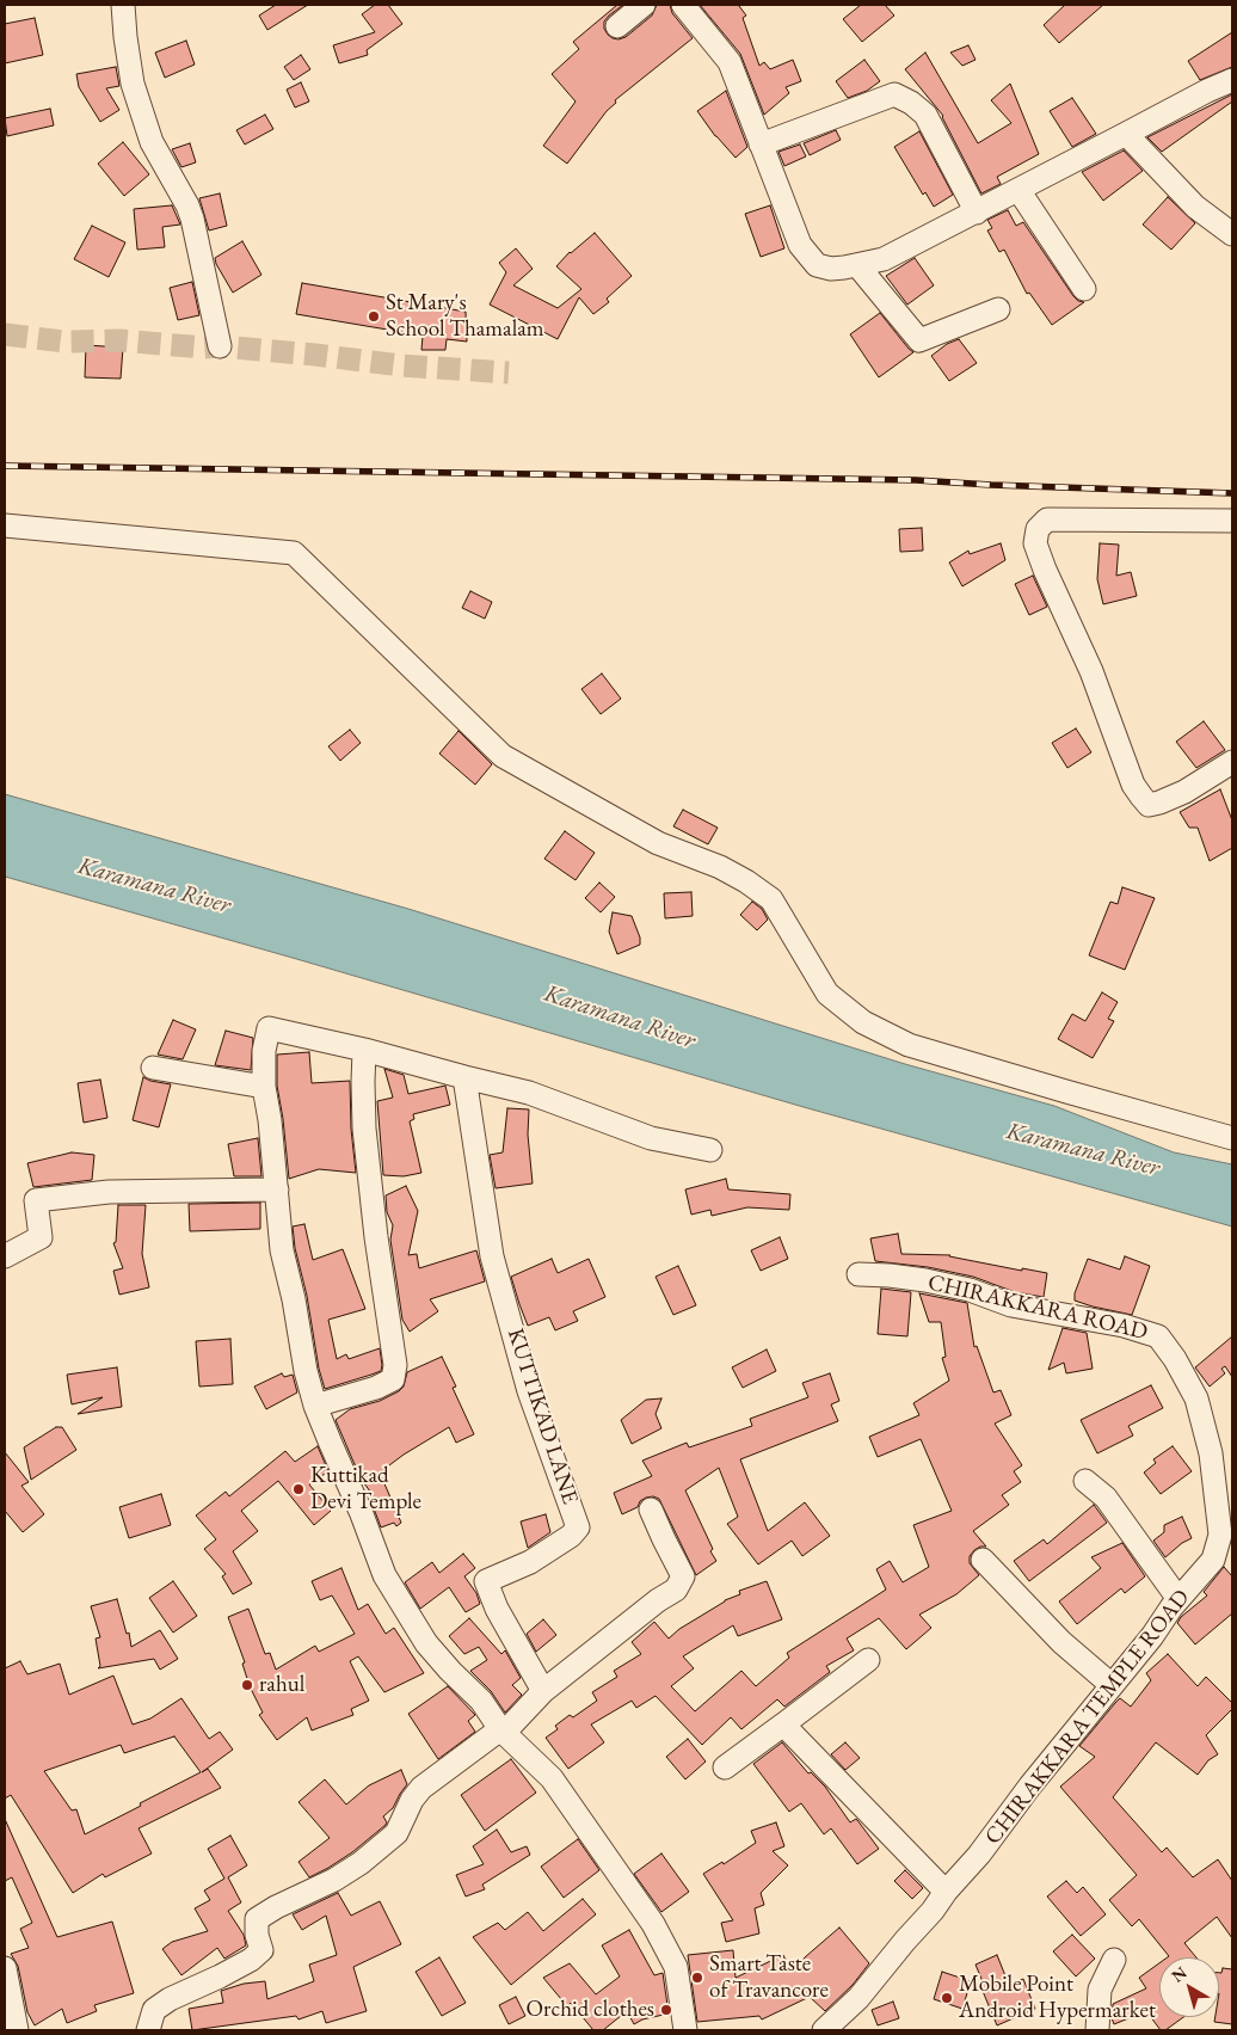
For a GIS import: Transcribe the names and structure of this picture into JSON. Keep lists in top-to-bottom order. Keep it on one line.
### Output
{"streets":{"street":["CHIRAKKARA ROAD","KUTTIKAD LANE","CHIRAKKARA TEMPLE ROAD"]},"crossings":[["CHIRAKKARA ROAD","CHIRAKKARA TEMPLE ROAD"]],"water":["Karamana River"],"places":["St Mary's School Thamalam","Kuttikad Devi Temple","rahul","Smart Taste of Travancore","Mobile Point Android Hypermarket","Orchid clothes"],"north":"top left"}
